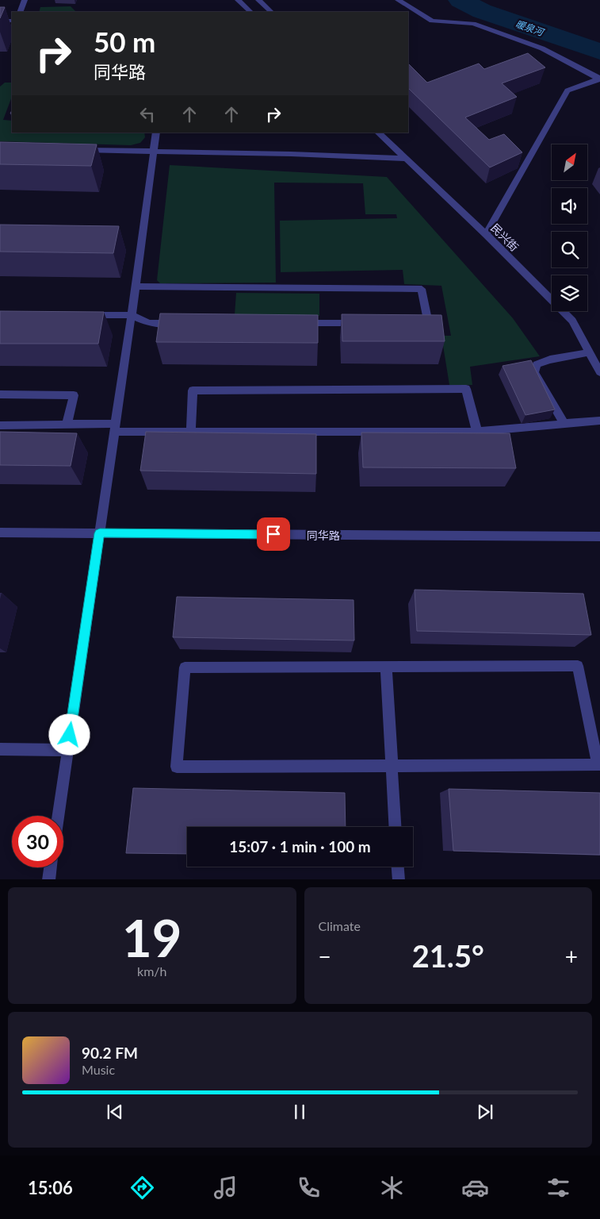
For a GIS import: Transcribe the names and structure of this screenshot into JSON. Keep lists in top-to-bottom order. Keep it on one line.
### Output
{"streets":{"street":["民兴街","同华路"]},"water":["暖泉河"],"north":"top right","page":{"turn":["50 m","同华路"],"limit":"30","trip":"15:07 · 1 min · 100 m","tile":[["19","km/h"],"Climate"],"heat":["−","21.5°","+"],"song":["90.2 FM","Music"],"tabs":"15:06"}}
